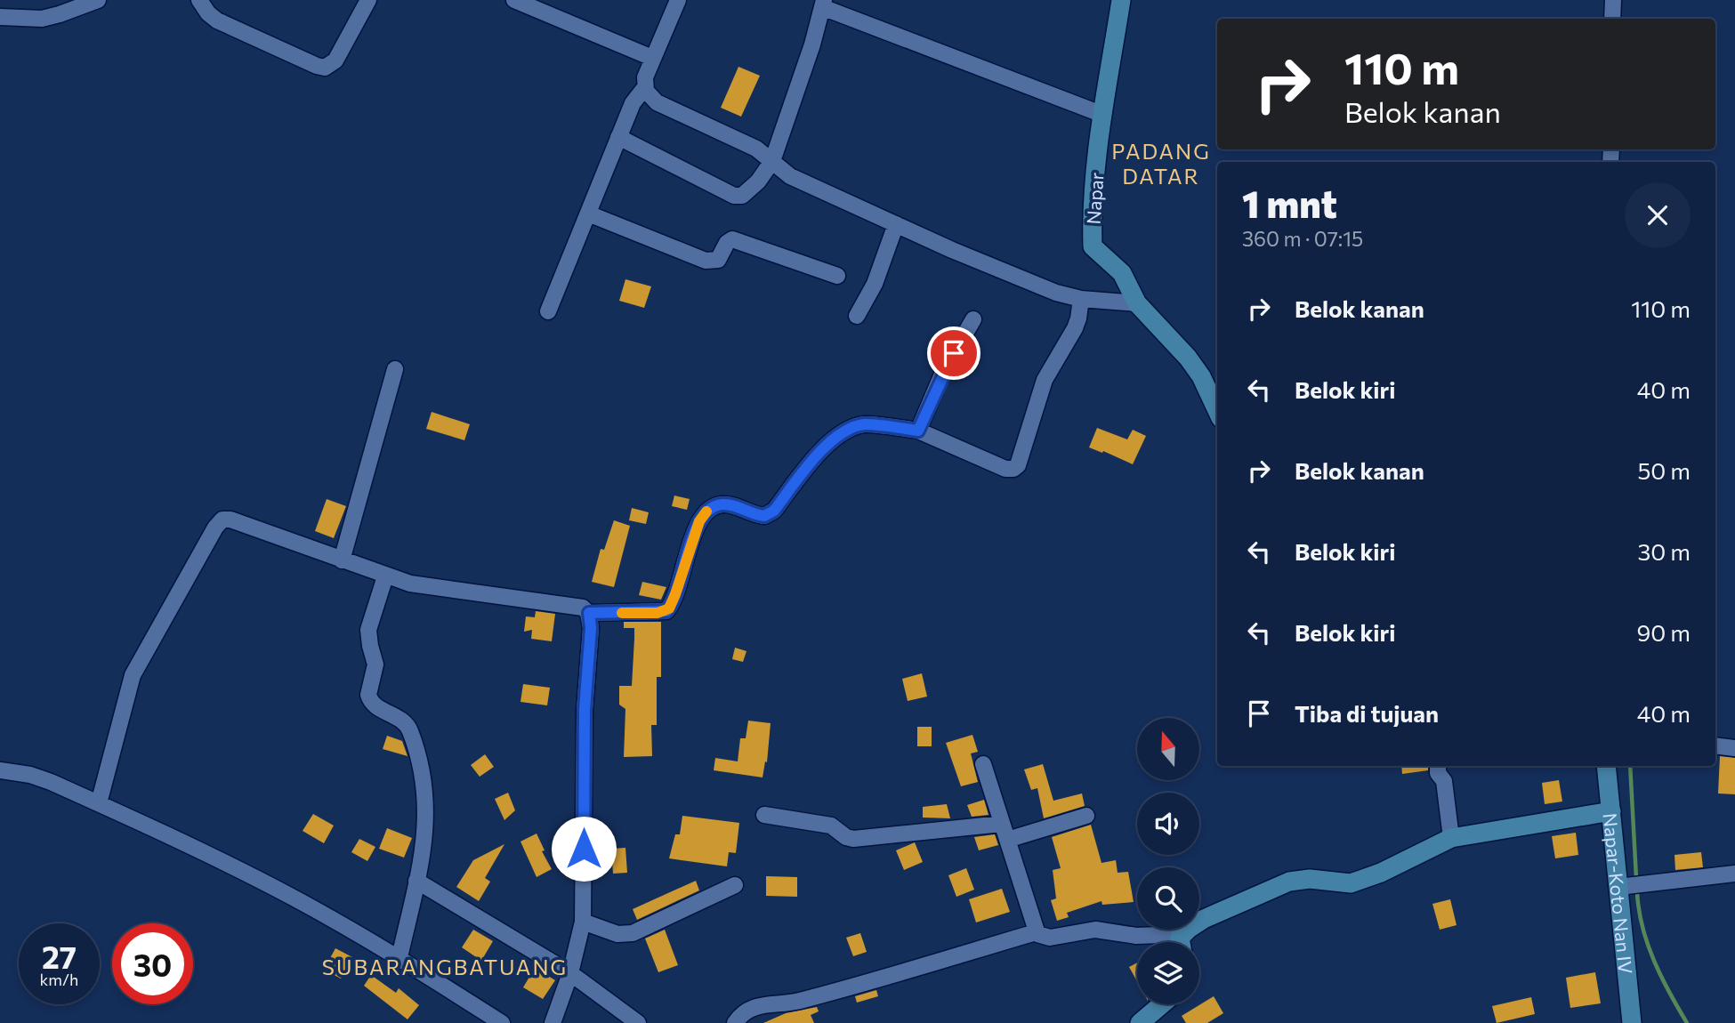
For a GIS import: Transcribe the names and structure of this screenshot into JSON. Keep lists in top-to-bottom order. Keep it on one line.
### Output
{"streets":{"street":["Napar","Napar-Koto Nan IV"]},"districts":["PADANG DATAR","SUBARANGBATUANG"],"north":"top","page":{"turn":["110 m","Belok kanan"],"heading":["1 mnt","360 m · 07:15"],"list":[{"name":"Belok kanan","value":"110 m"},{"name":"Belok kiri","value":"40 m"},{"name":"Belok kanan","value":"50 m"},{"name":"Belok kiri","value":"30 m"},{"name":"Belok kiri","value":"90 m"},{"name":"Tiba di tujuan","value":"40 m"}],"speed":"27 km/h","limit":"30"}}
